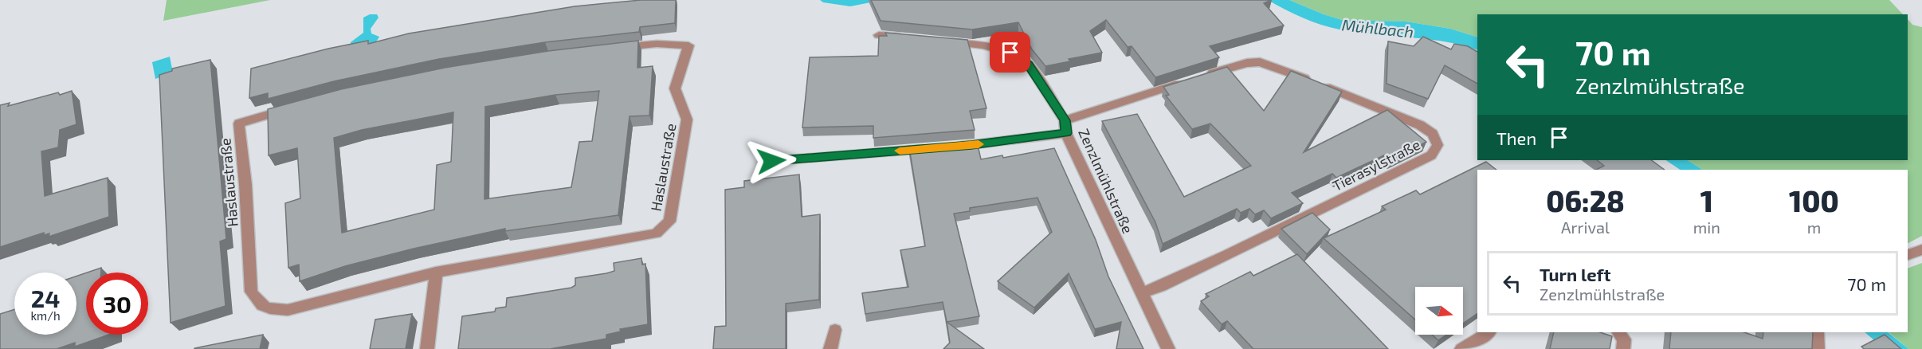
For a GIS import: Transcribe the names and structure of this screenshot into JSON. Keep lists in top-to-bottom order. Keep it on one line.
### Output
{"streets":{"street":["Tierasylstraße","Haslaustraße","Zenzlmühlstraße"]},"crossings":[["Tierasylstraße","Zenzlmühlstraße"]],"water":["Mühlbach"],"north":"right","page":{"turn":["70 m","Zenzlmühlstraße"],"then":"Then","eta":["06:28","Arrival","1","min","100","m"],"list":[{"name":"Turn left","note":"Zenzlmühlstraße","value":"70 m"}],"speed":"24 km/h","limit":"30"}}
